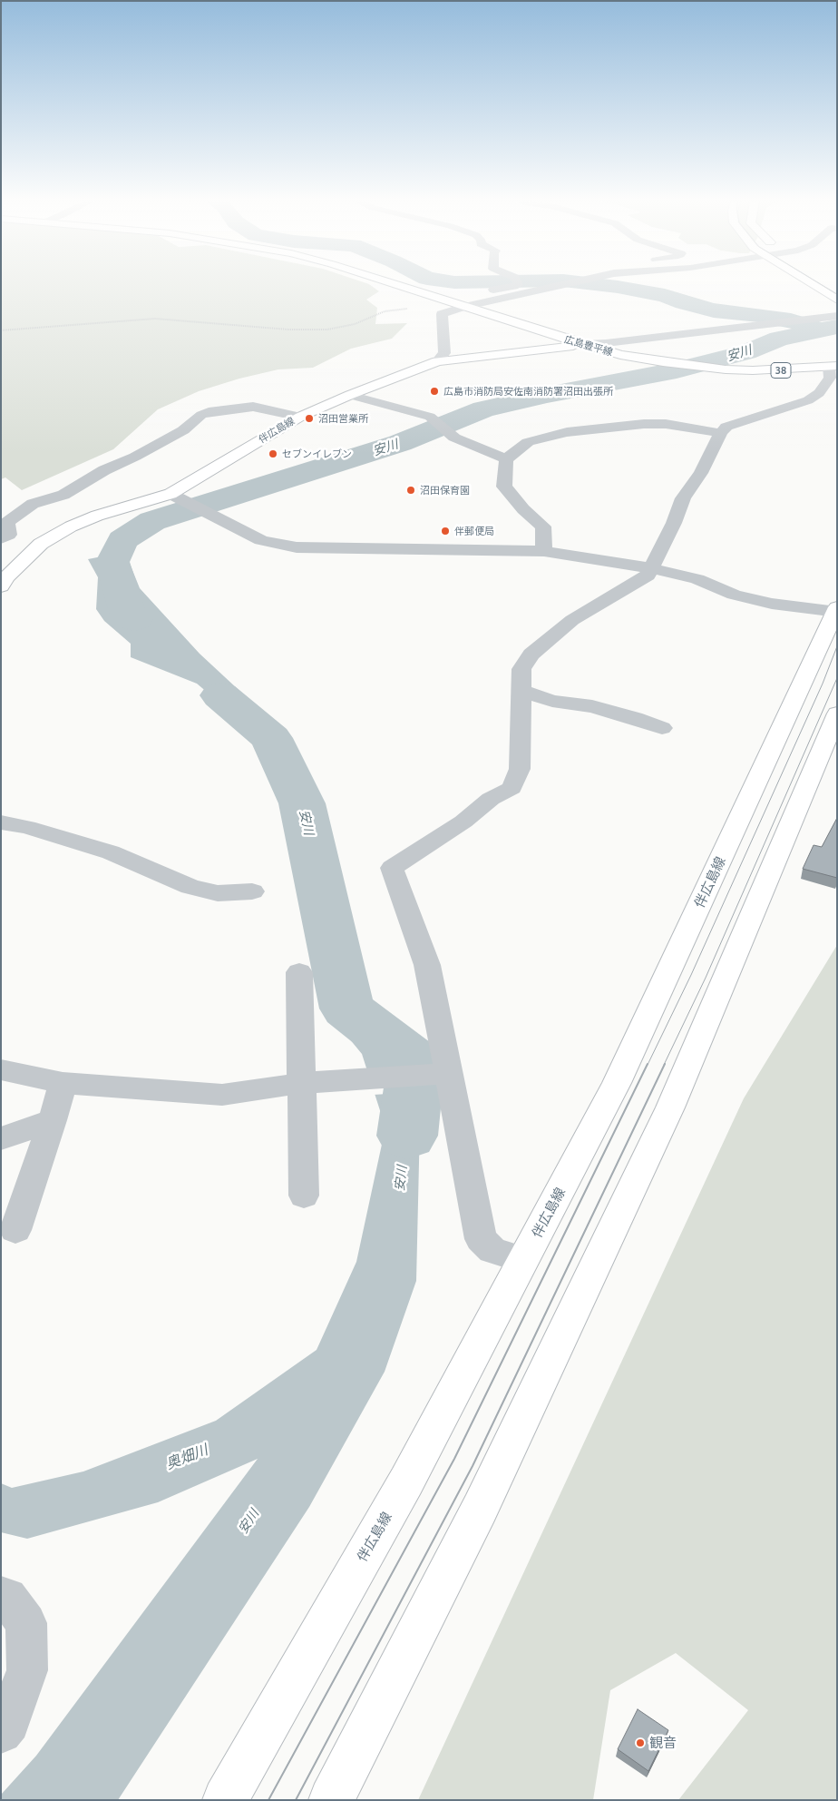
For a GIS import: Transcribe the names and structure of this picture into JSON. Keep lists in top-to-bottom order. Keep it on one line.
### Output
{"streets":{"main road":["広島豊平線","38","伴広島線"]},"crossings":[["広島豊平線","伴広島線"]],"water":["安川","奥畑川"],"places":["広島市消防局安佐南消防署沼田出張所","沼田営業所","セブンイレブン","沼田保育園","伴郵便局","観音"]}
